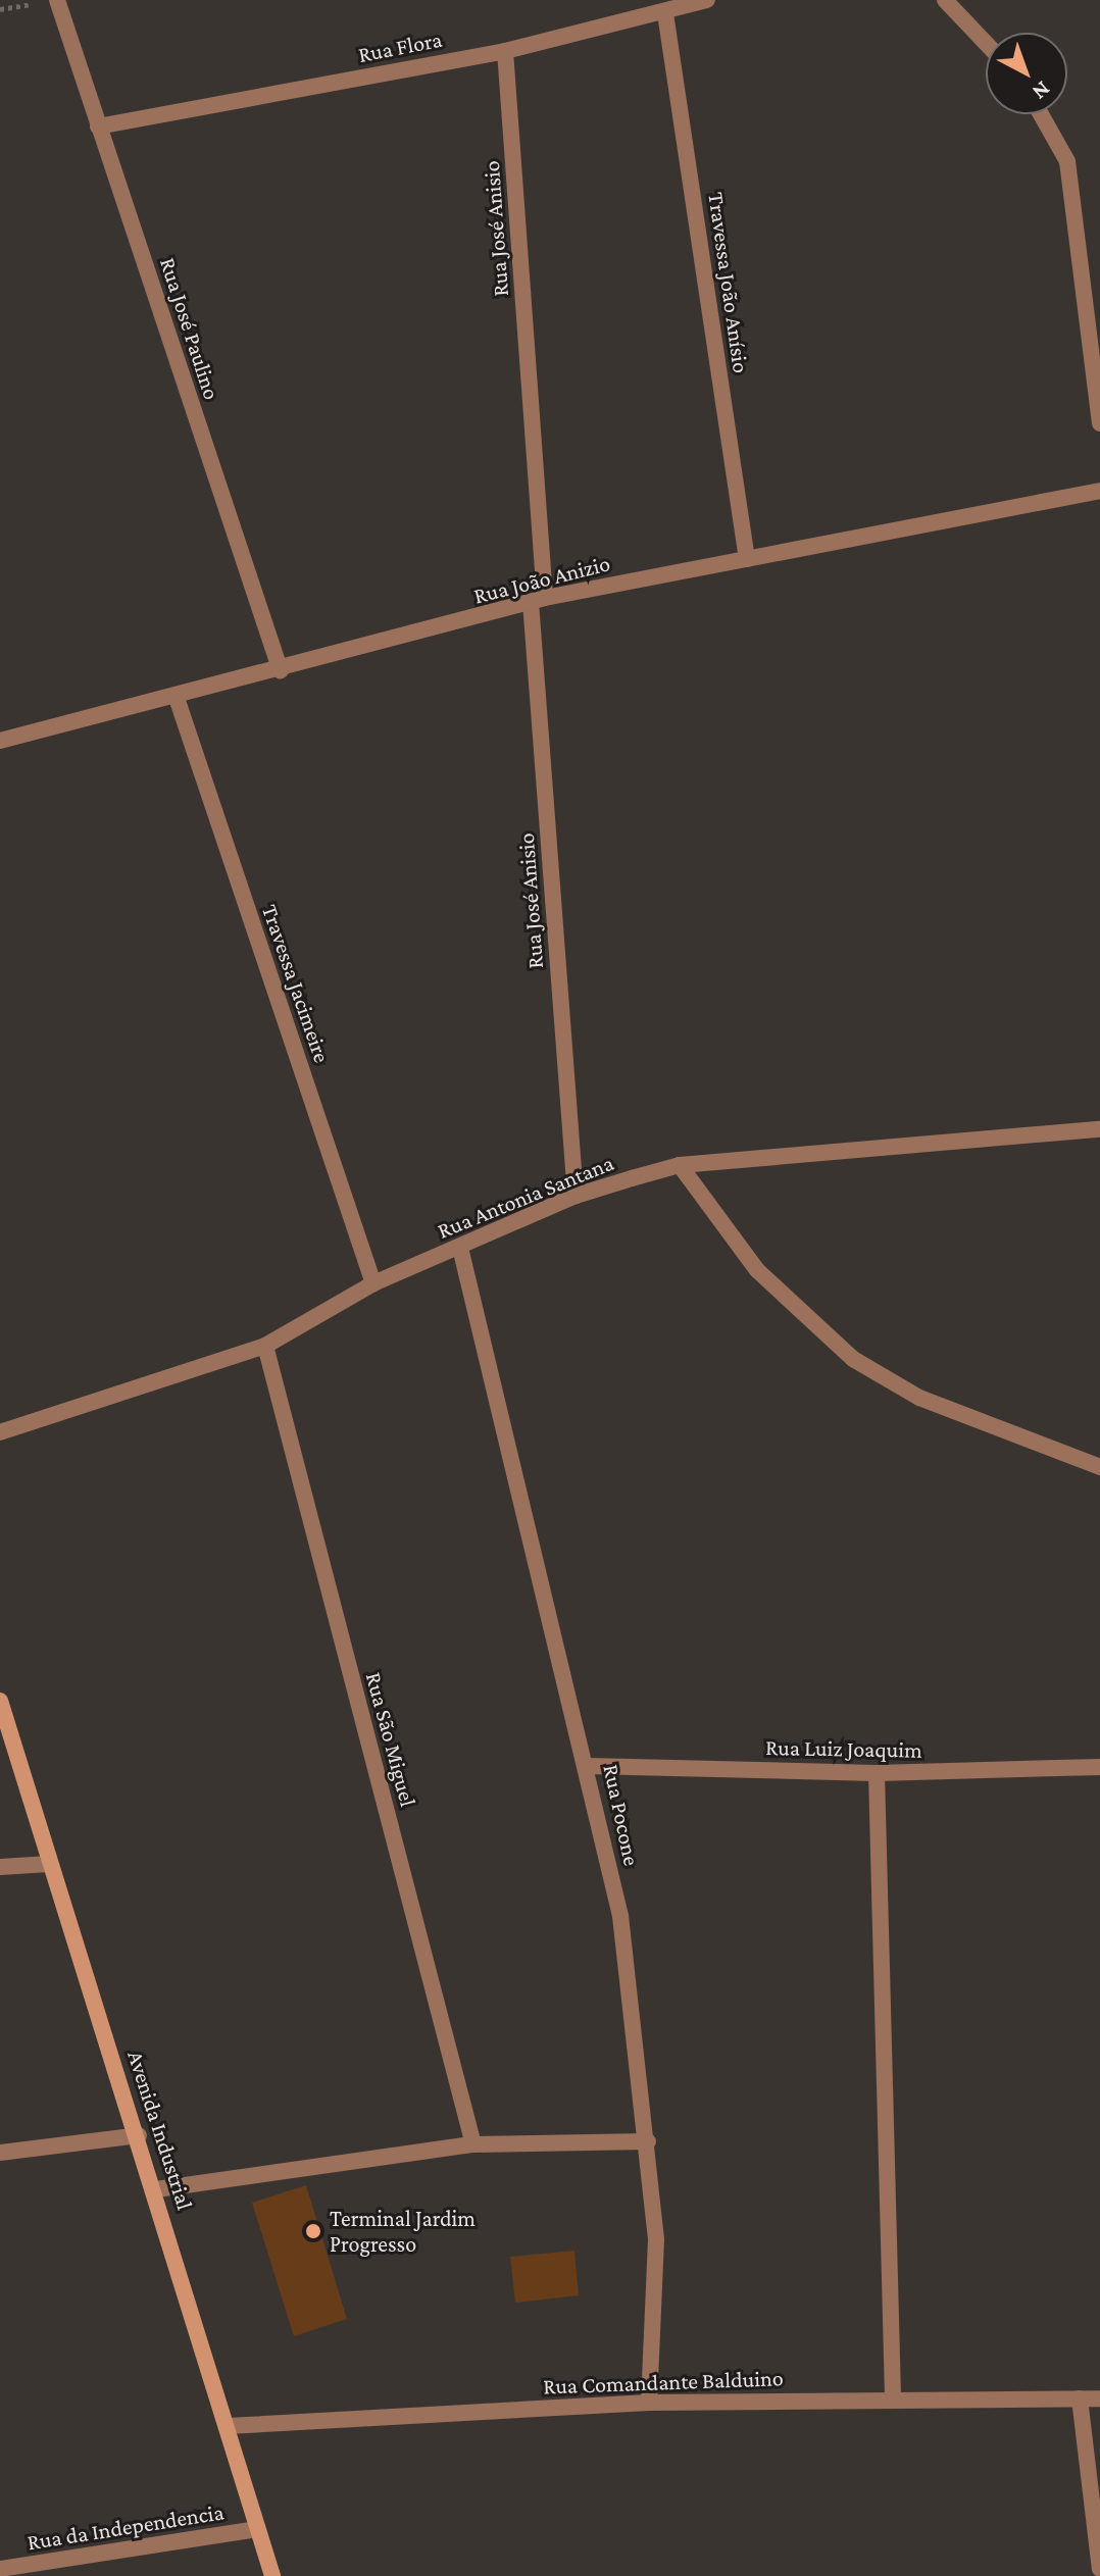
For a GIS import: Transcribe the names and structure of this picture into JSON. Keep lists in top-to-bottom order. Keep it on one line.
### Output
{"streets":{"street":["Rua Flora","Rua José Anisio","Travessa João Anísio","Rua José Paulino","Rua João Anizio","Travessa Jacimeire","Rua Antonia Santana","Rua São Miguel","Rua Luiz Joaquim","Rua Pocone","Avenida Industrial","Rua Comandante Balduino","Rua da Independencia"]},"crossings":[["Rua Flora","Rua José Anisio"],["Rua Flora","Travessa João Anísio"],["Rua Flora","Rua José Paulino"],["Rua José Anisio","Rua João Anizio"],["Rua José Anisio","Rua Antonia Santana"],["Travessa João Anísio","Rua João Anizio"],["Rua José Paulino","Rua João Anizio"],["Rua João Anizio","Travessa Jacimeire"],["Travessa Jacimeire","Rua Antonia Santana"],["Rua Antonia Santana","Rua São Miguel"],["Rua Antonia Santana","Rua Pocone"],["Rua Luiz Joaquim","Rua Pocone"],["Rua Pocone","Rua Comandante Balduino"],["Avenida Industrial","Rua Comandante Balduino"],["Avenida Industrial","Rua da Independencia"]],"places":["Terminal Jardim Progresso"],"north":"bottom right"}
